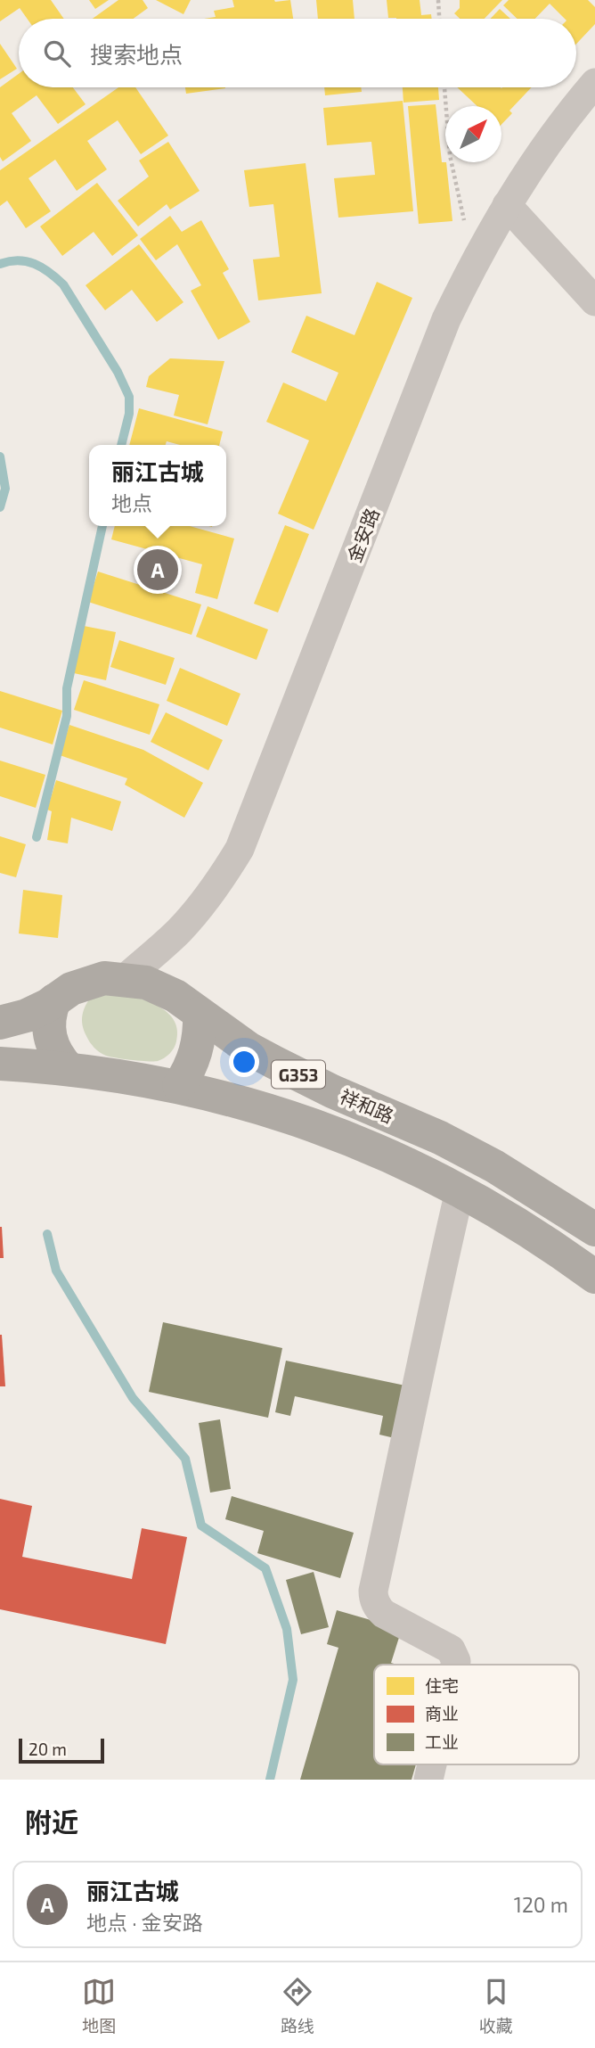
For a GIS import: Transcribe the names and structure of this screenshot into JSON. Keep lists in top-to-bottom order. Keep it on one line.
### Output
{"streets":{"highway":["G353","祥和路"],"street":["金安路"]},"crossings":[["金安路","祥和路"]],"legend":["住宅","商业","工业"],"scale_bar":"20 m","north":"top right","page":{"search":"搜索地点","popup":["丽江古城","地点"],"pins":"A","scale":"20 m","heading":"附近","list":[{"mark":"A","name":"丽江古城","note":"地点 · 金安路","value":"120 m"}],"nav":["地图","路线","收藏"]}}
